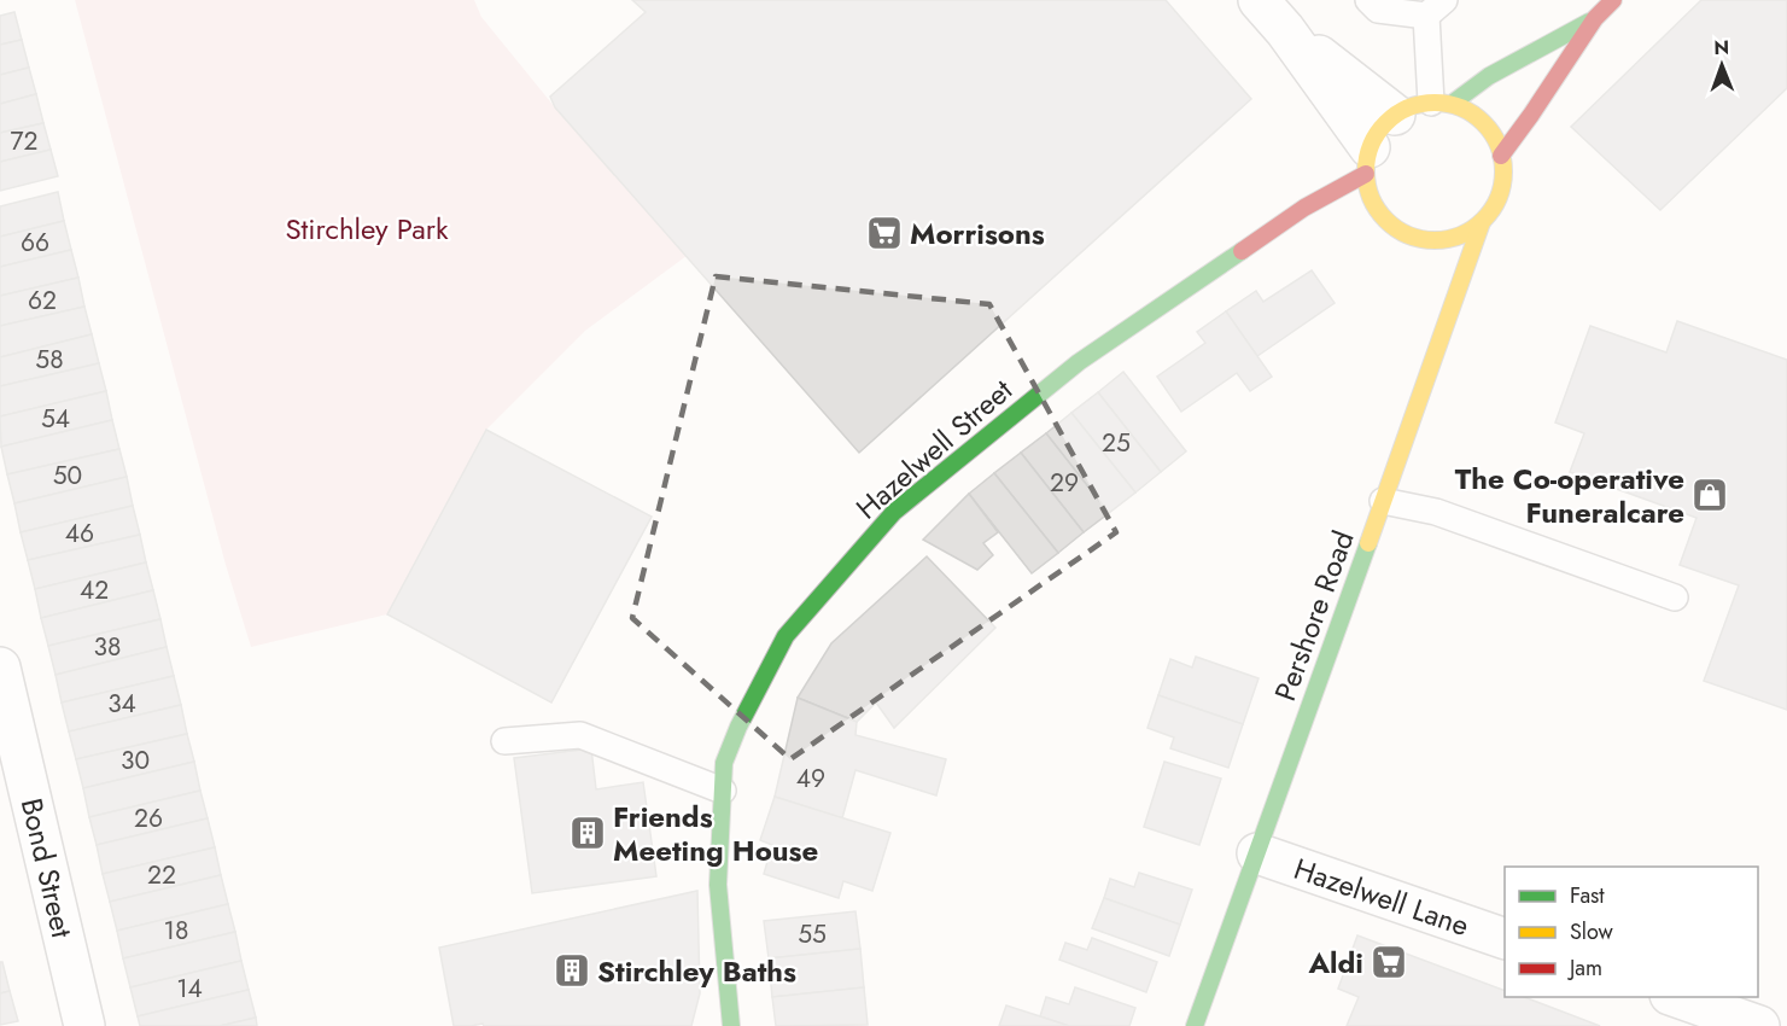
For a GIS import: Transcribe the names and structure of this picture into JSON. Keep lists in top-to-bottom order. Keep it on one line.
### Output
{"streets":{"main road":["Hazelwell Street","Pershore Road"],"street":["Bond Street","Hazelwell Lane"]},"crossings":[["Hazelwell Street","Pershore Road"],["Pershore Road","Hazelwell Lane"]],"parks":["Stirchley Park"],"places":{"supermarket":["Morrisons","Aldi"],"shop":["The Co-operative Funeralcare"],"building":["Friends Meeting House","Stirchley Baths"]},"house_numbers":["72","66","62","58","54","25","50","29","46","42","38","34","30","49","26","22","18","55","14"],"legend":["Fast","Slow","Jam"],"north":"top"}
